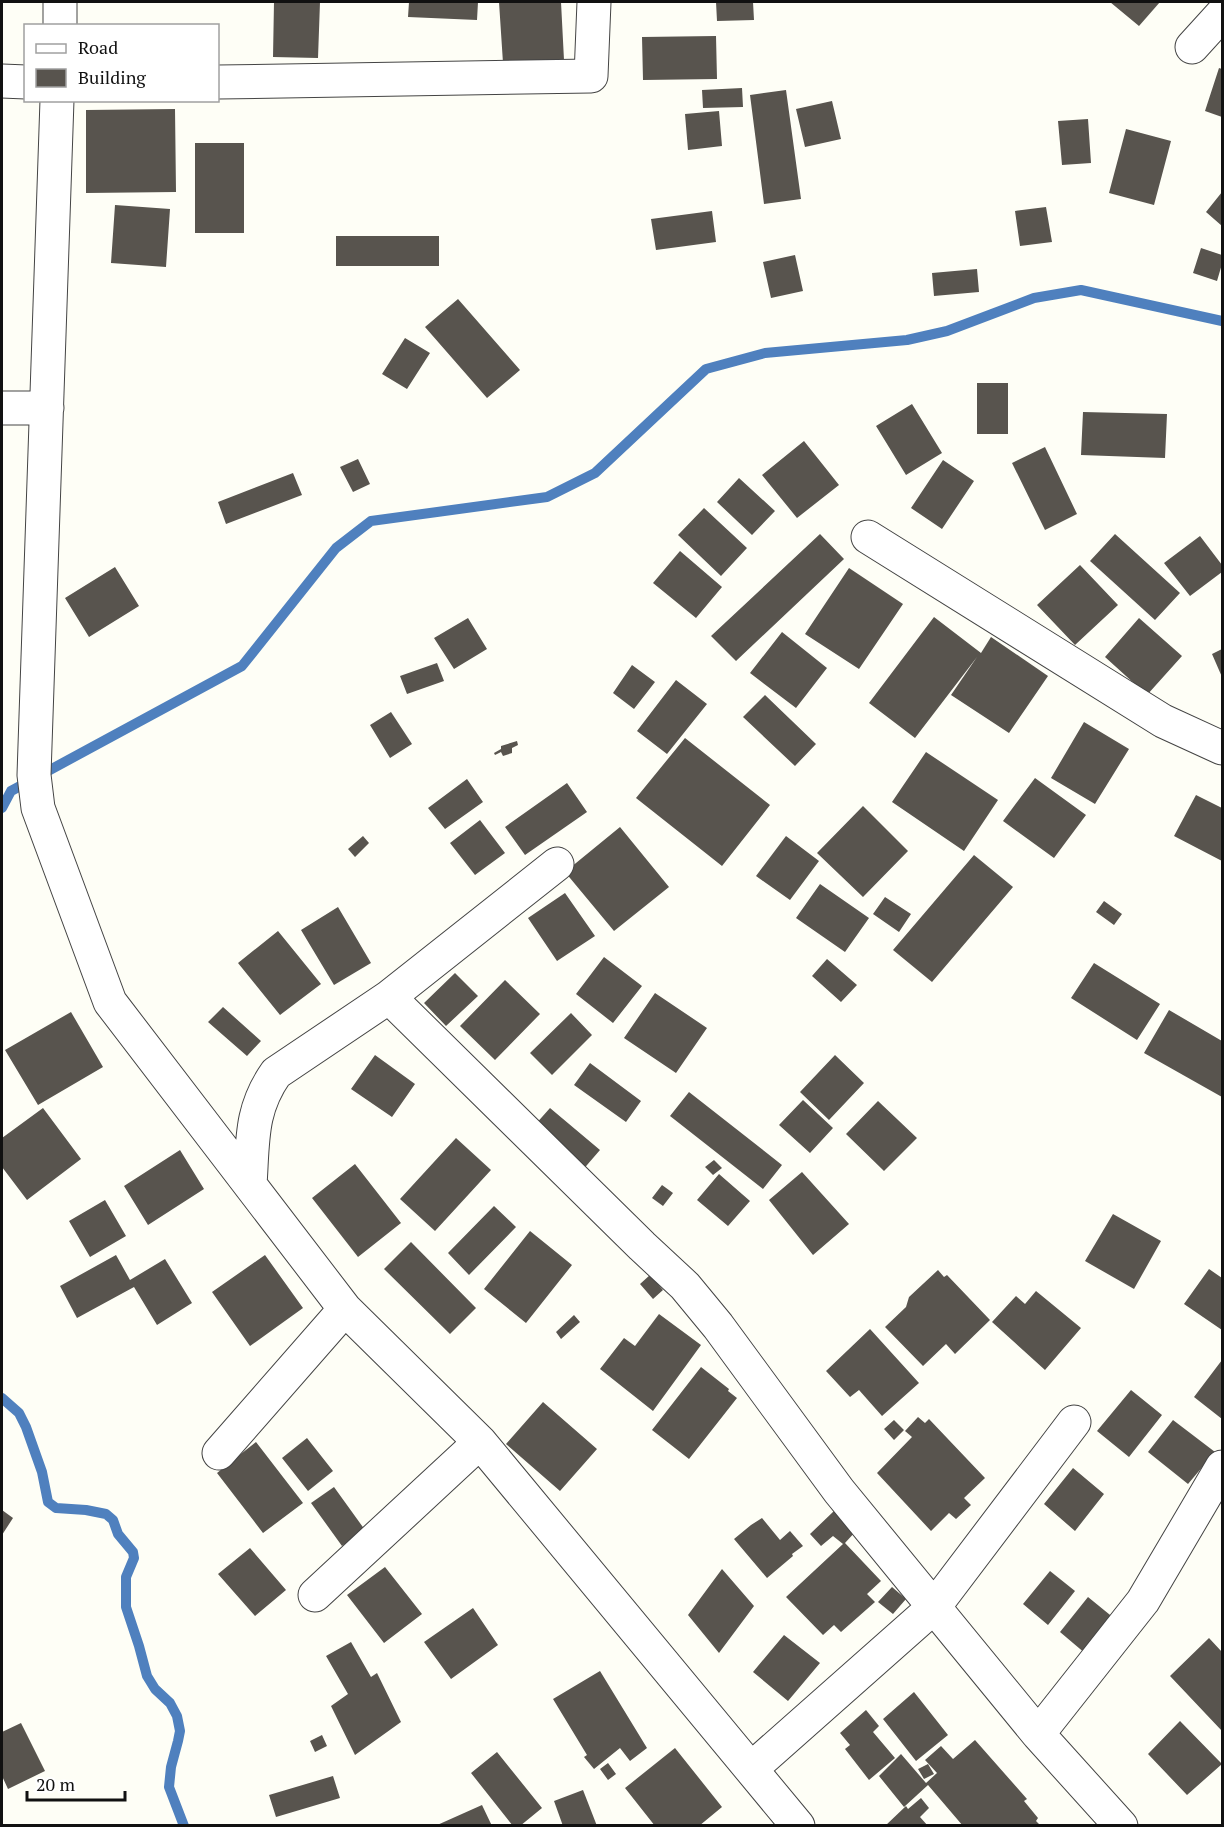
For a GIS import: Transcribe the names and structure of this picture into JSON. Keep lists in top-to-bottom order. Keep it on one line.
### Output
{"legend":["Road","Building"],"scale_bar":"20 m"}
